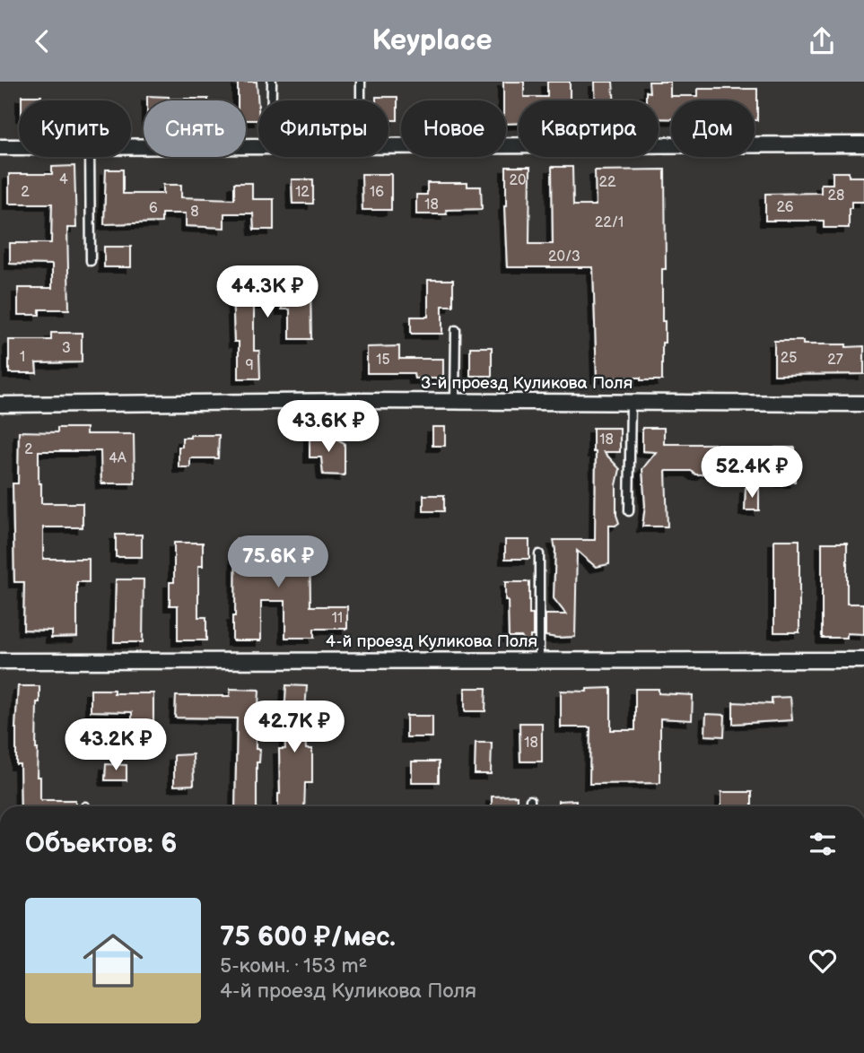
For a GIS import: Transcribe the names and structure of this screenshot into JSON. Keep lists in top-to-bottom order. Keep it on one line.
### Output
{"streets":{"street":["3-й проезд Куликова Поля","4-й проезд Куликова Поля"]},"house_numbers":["4","20","22","2","12","16","28","18","26","6","8","22/1","20/3","3","1","25","15","27","9","18","2","4А","11","18"],"page":{"header":"Keyplace","chip":["Купить","Снять","Фильтры","Новое","Квартира","Дом"],"price":["44.3K ₽","43.6K ₽","52.4K ₽","75.6K ₽","42.7K ₽","43.2K ₽"],"heading":"Объектов: 6","list":[{"name":"75 600 ₽/мес.","note":"5-комн. · 153 m² · 4-й проезд Куликова Поля"}]}}
